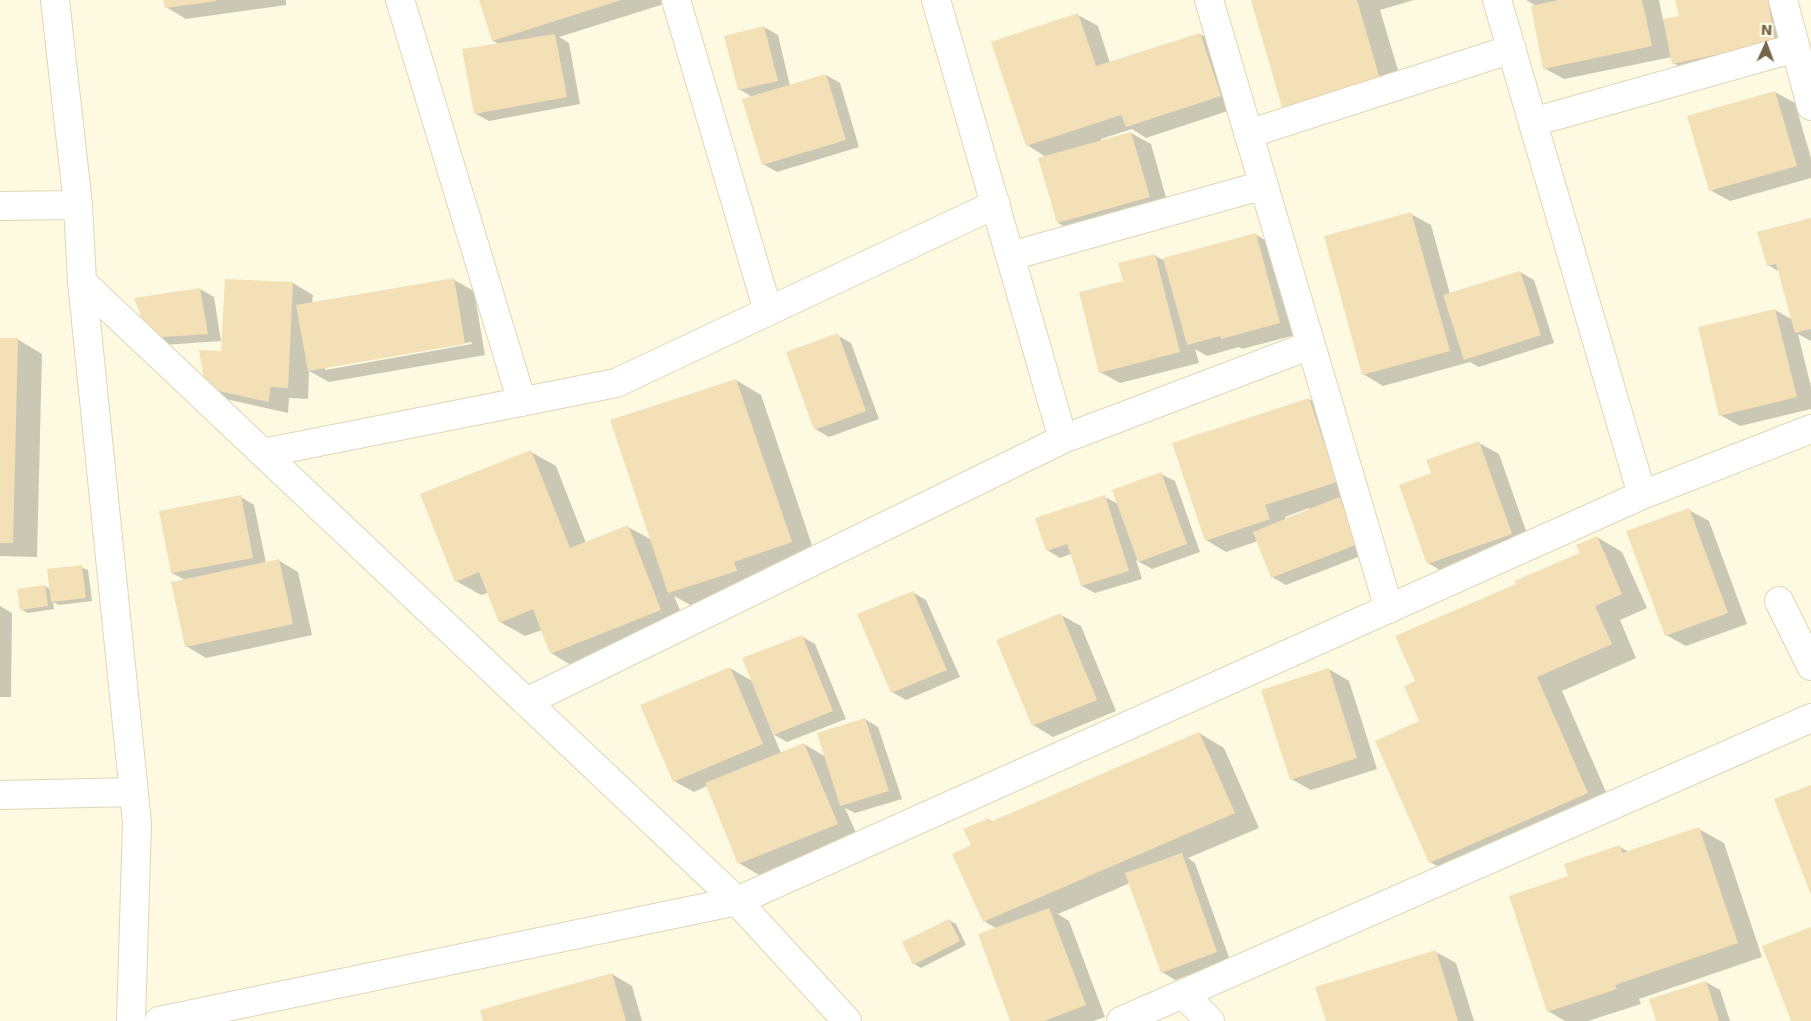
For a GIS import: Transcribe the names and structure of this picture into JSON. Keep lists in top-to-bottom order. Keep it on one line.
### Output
{"north":"top"}
